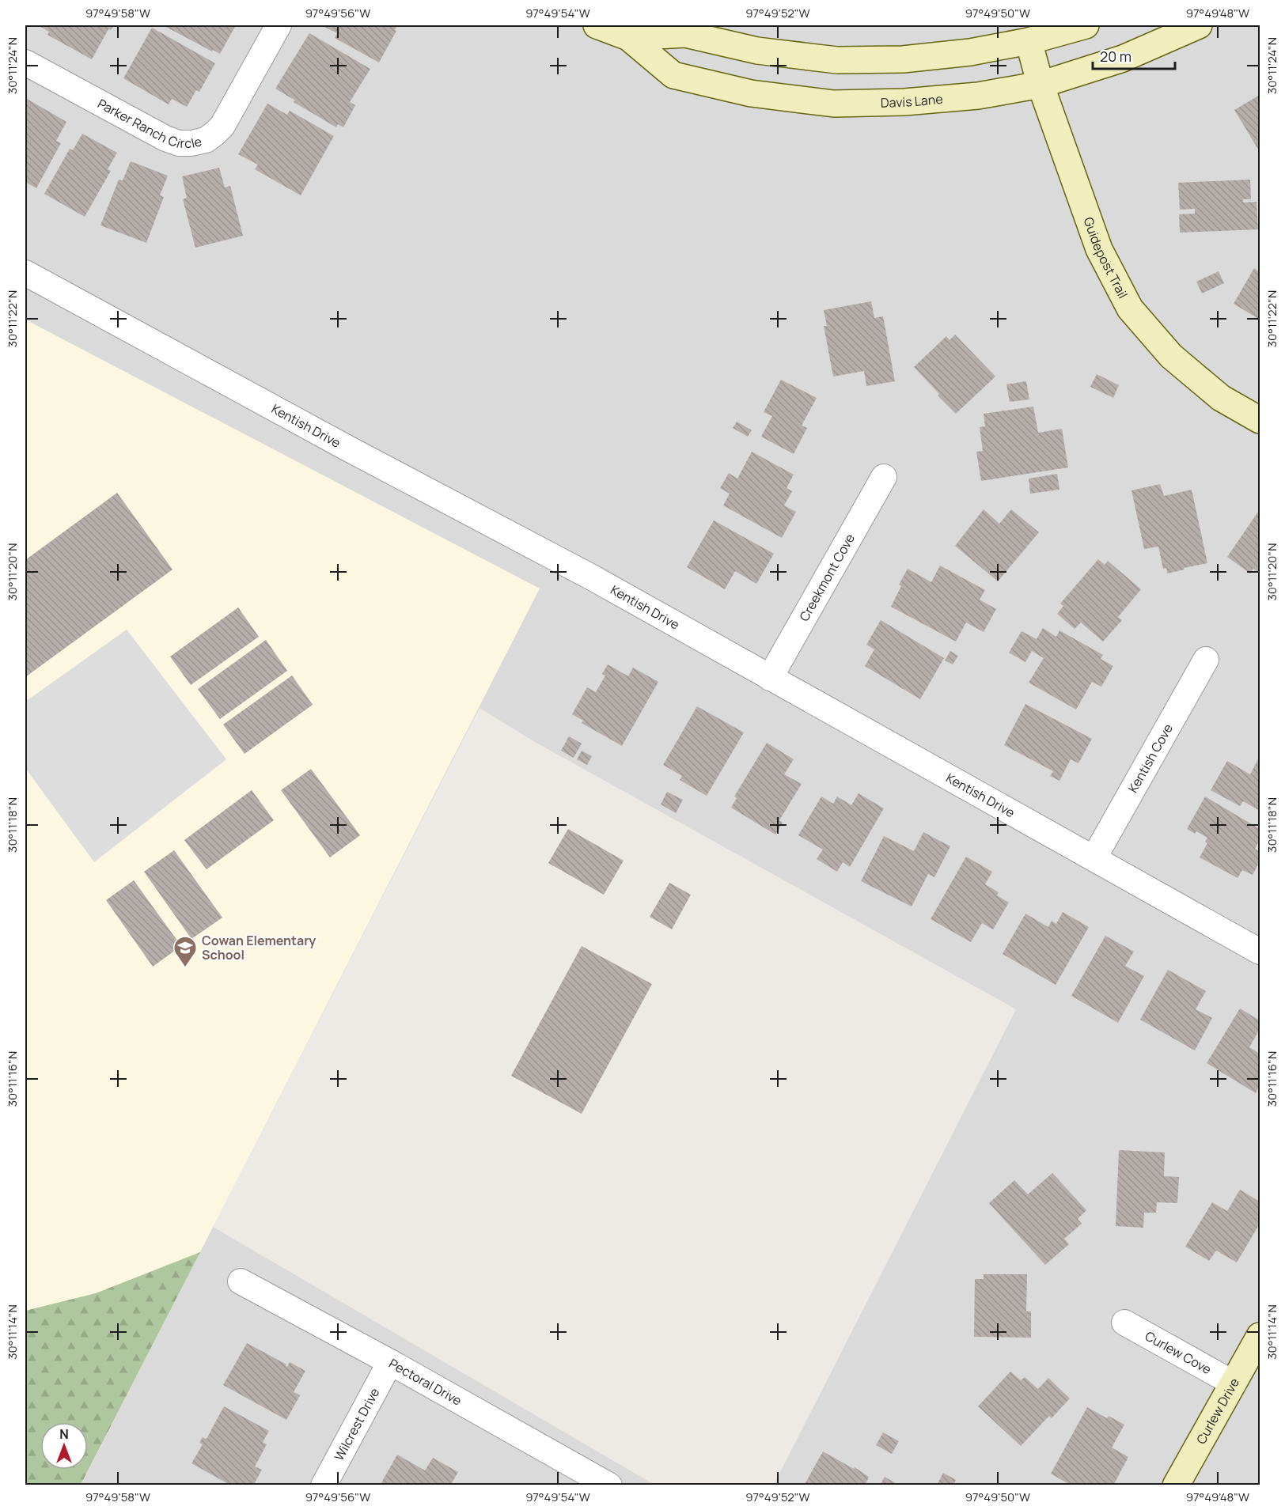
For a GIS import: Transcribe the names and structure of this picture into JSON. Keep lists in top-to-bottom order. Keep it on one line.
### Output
{"streets":{"street":["Davis Lane","Parker Ranch Circle","Guidepost Trail","Kentish Drive","Creekmont Cove","Kentish Cove","Curlew Cove","Pectoral Drive","Curlew Drive","Wilcrest Drive"]},"crossings":[["Davis Lane","Guidepost Trail"],["Kentish Drive","Creekmont Cove"],["Kentish Drive","Kentish Cove"],["Curlew Cove","Curlew Drive"],["Pectoral Drive","Wilcrest Drive"]],"places":{"school or university":["Cowan Elementary School"]},"scale_bar":"20 m","north":"top","coordinates":["97°49'58\"W","97°49'56\"W","97°49'54\"W","97°49'52\"W","97°49'50\"W","97°49'48\"W","30°11'24\"N","30°11'22\"N","30°11'20\"N","30°11'18\"N","30°11'16\"N","30°11'14\"N"]}
